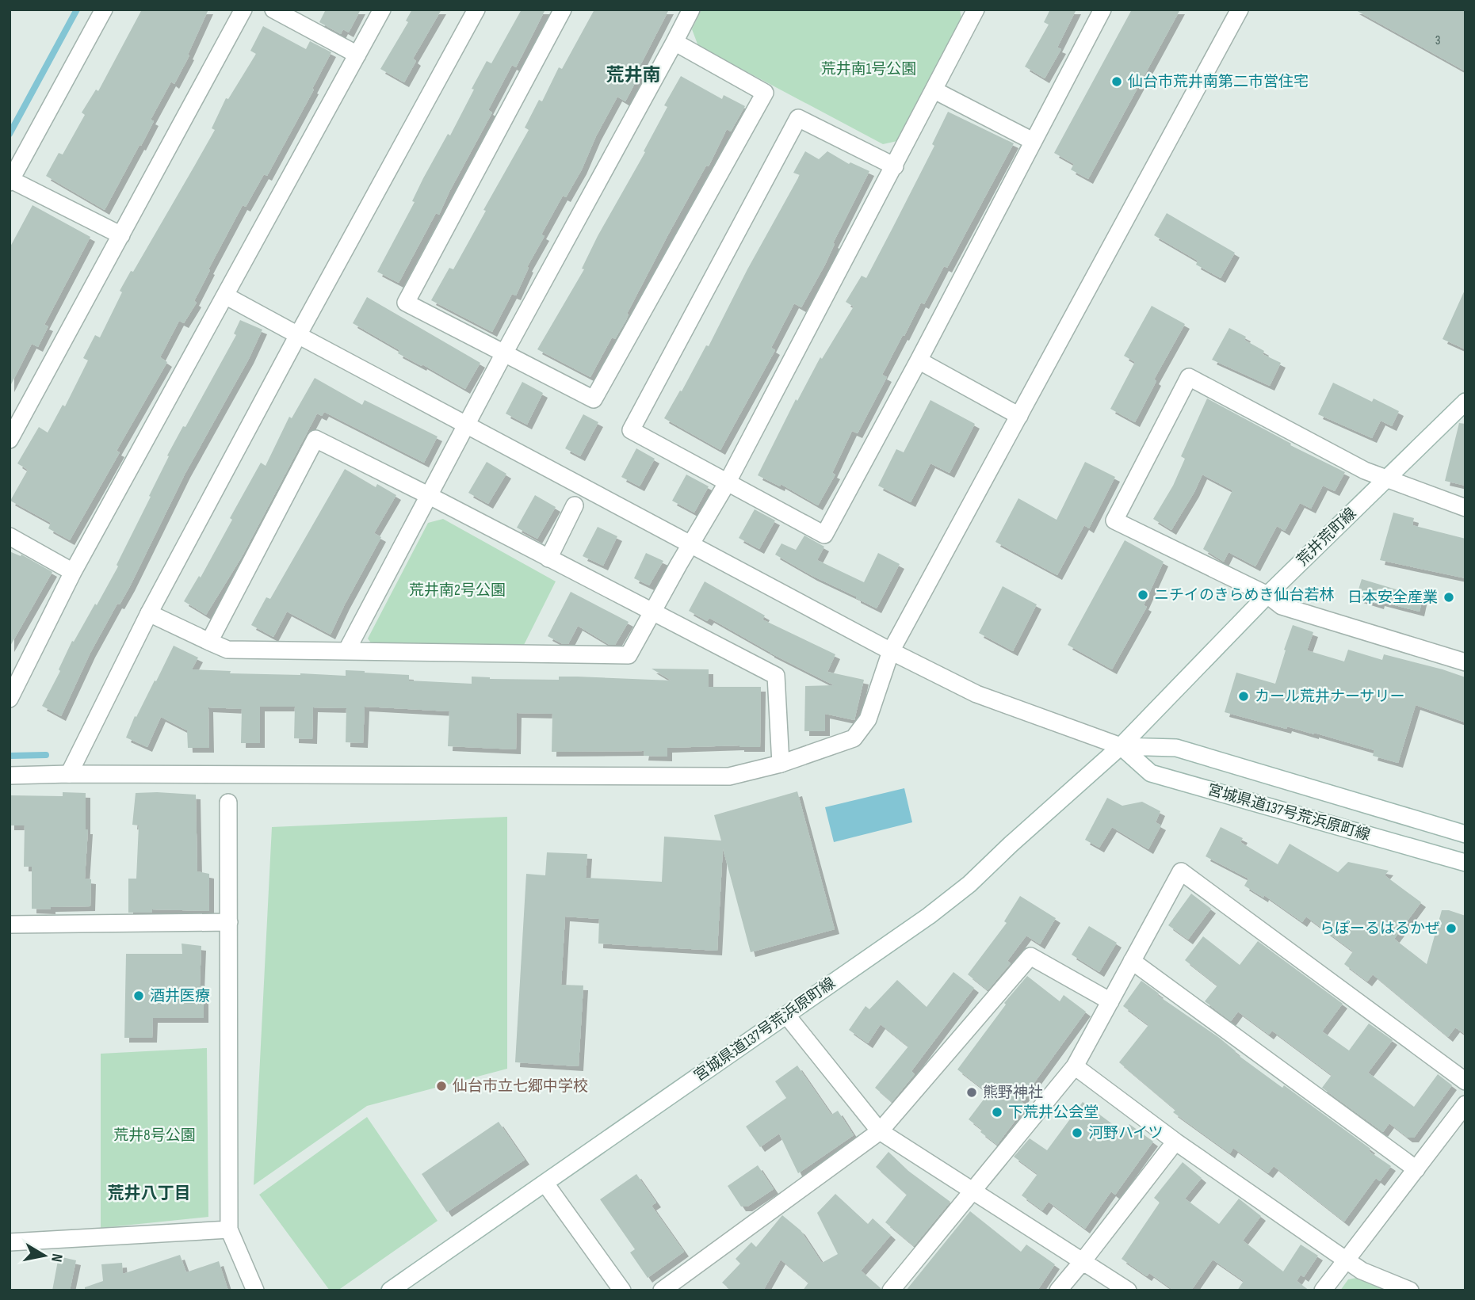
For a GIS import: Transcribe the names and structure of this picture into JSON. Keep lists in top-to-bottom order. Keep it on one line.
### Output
{"streets":{"street":["荒井荒町線","宮城県道137号荒浜原町線"]},"crossings":[["荒井荒町線","宮城県道137号荒浜原町線"]],"districts":["荒井南","荒井八丁目"],"parks":["荒井南1号公園","荒井南2号公園","荒井8号公園"],"places":["仙台市荒井南第二市営住宅","ニチイのきらめき仙台若林","日本安全産業","カール荒井ナーサリー","らぽーるはるかぜ","酒井医療","仙台市立七郷中学校","熊野神社","下荒井公会堂","河野ハイツ"],"house_numbers":["3"],"north":"right"}
